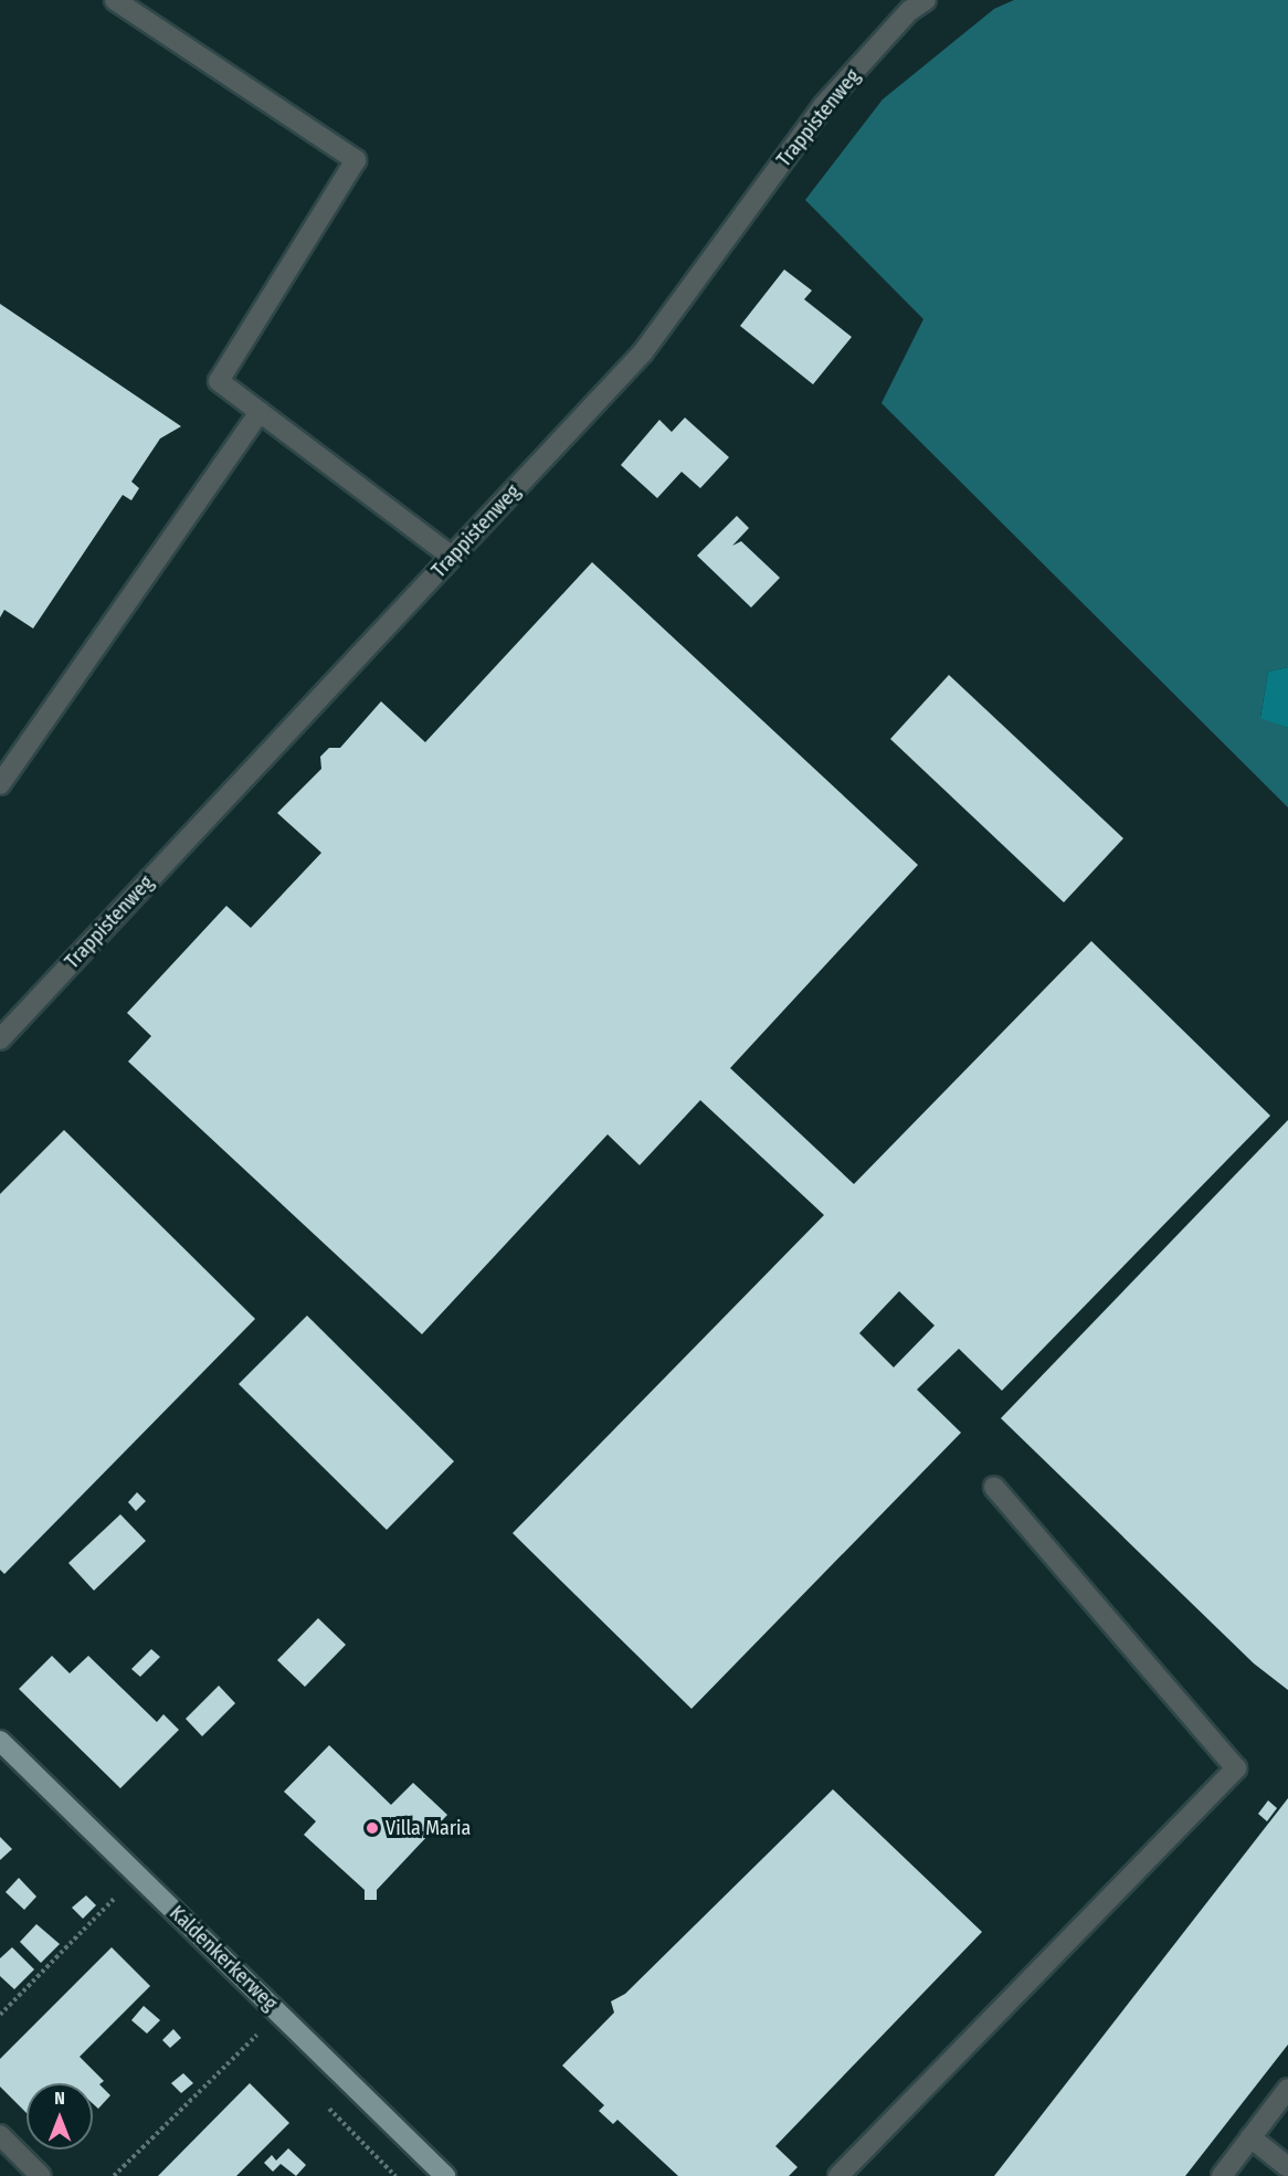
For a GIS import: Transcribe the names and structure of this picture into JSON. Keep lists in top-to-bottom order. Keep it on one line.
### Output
{"streets":{"main road":["Kaldenkerkerweg"],"street":["Trappistenweg"]},"places":["Villa Maria"],"north":"top"}
